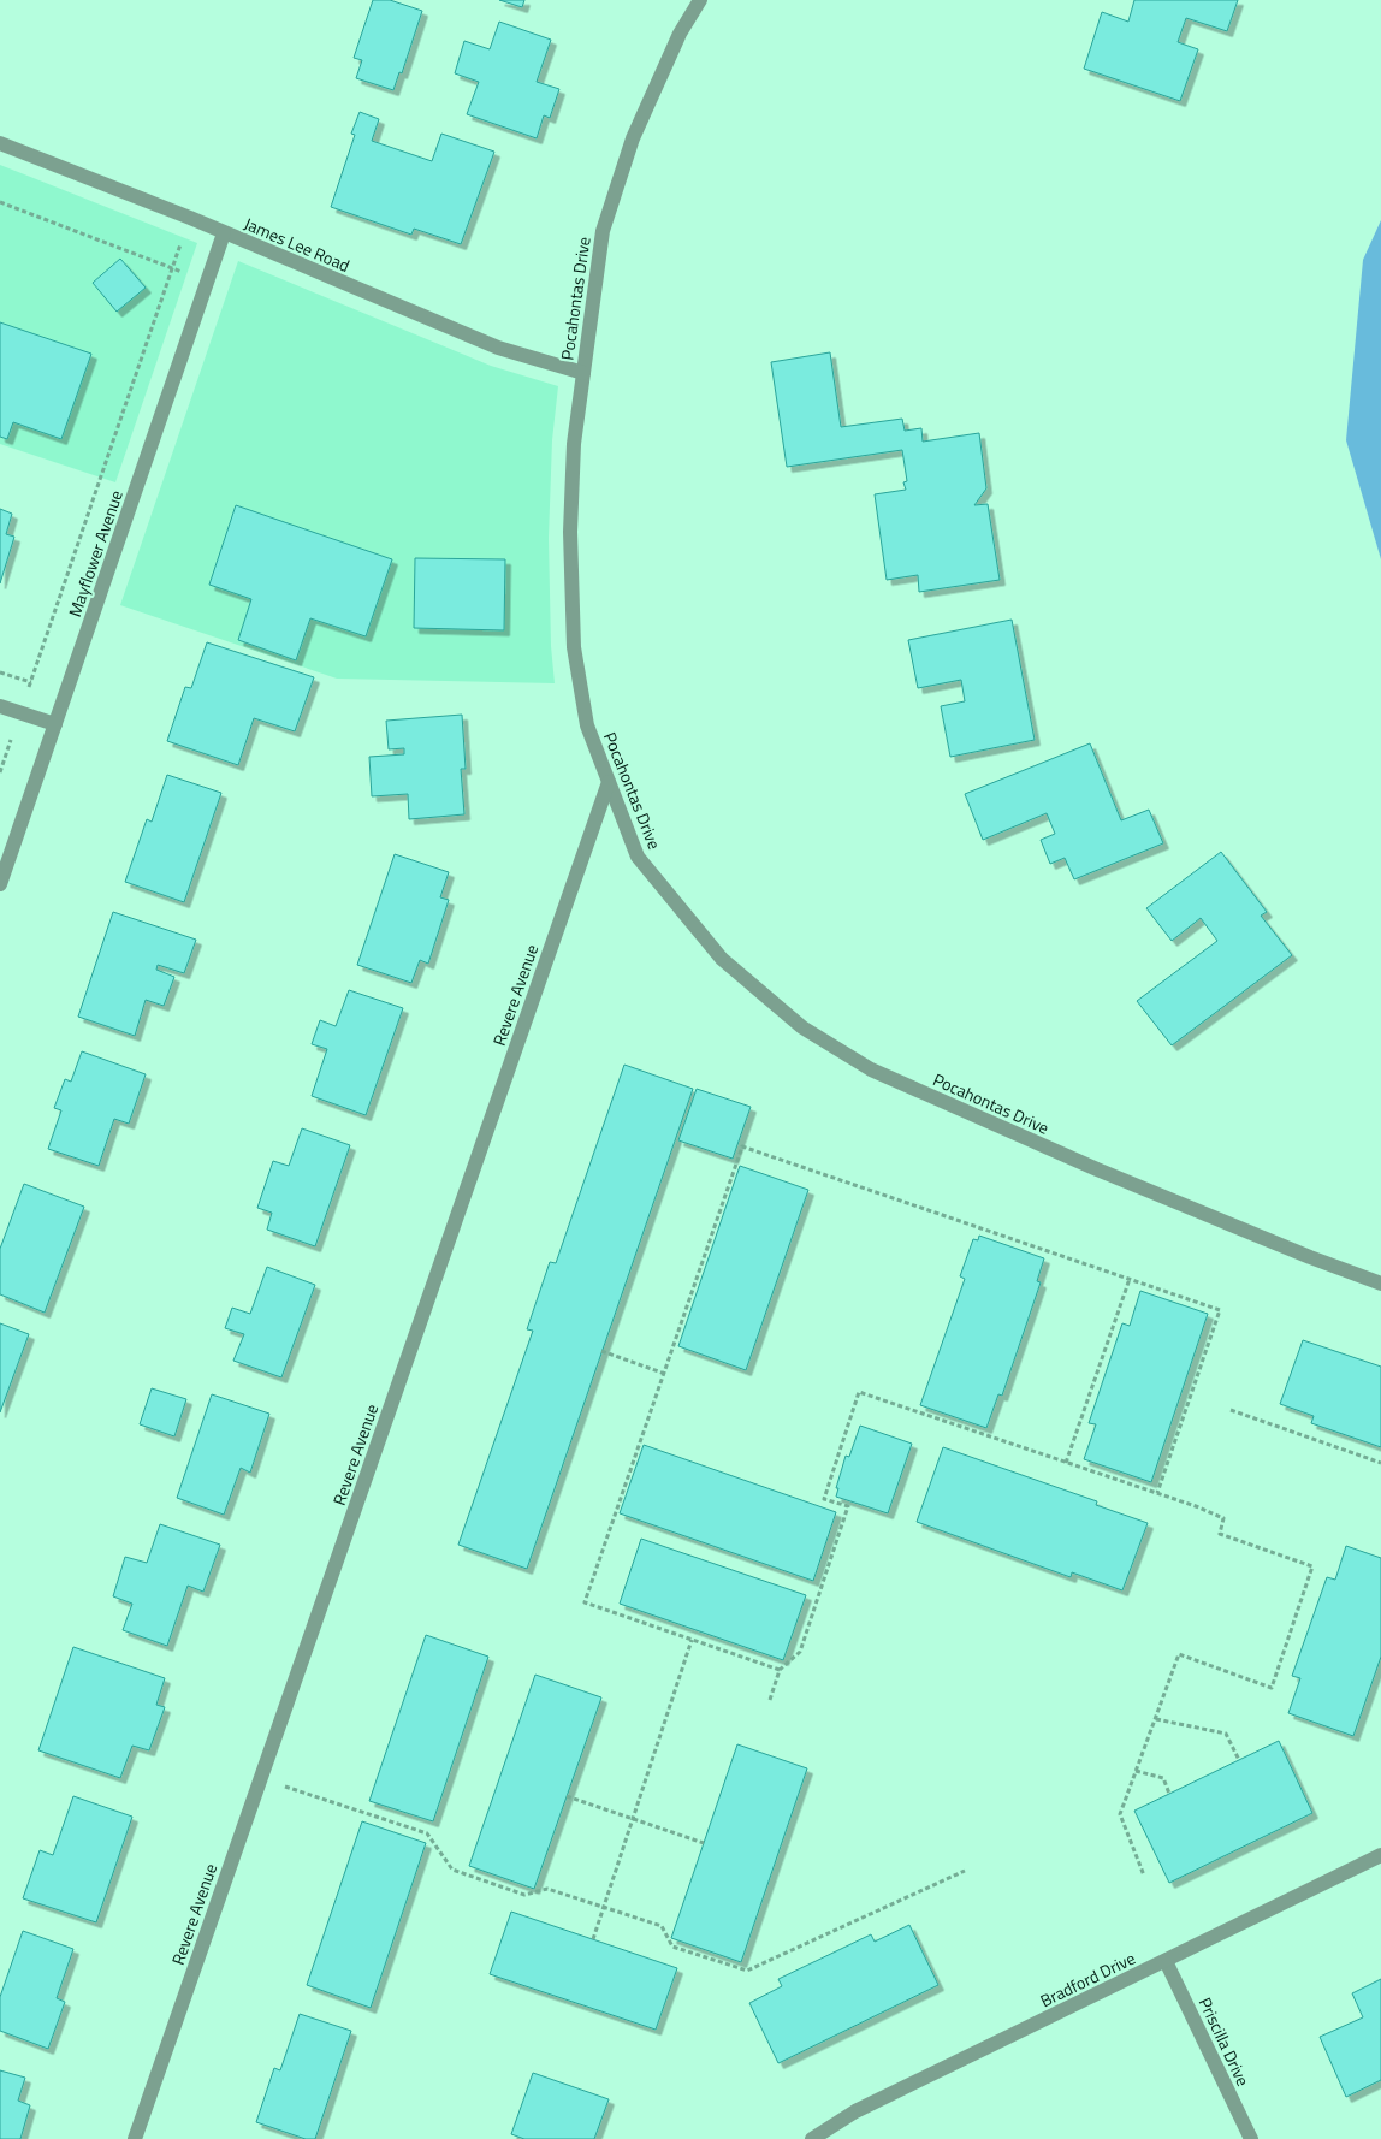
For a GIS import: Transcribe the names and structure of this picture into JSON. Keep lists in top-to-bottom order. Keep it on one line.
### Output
{"streets":{"street":["James Lee Road","Pocahontas Drive","Mayflower Avenue","Revere Avenue","Bradford Drive","Priscilla Drive"]},"crossings":[["James Lee Road","Pocahontas Drive"],["James Lee Road","Mayflower Avenue"],["Pocahontas Drive","Revere Avenue"],["Bradford Drive","Priscilla Drive"]]}
